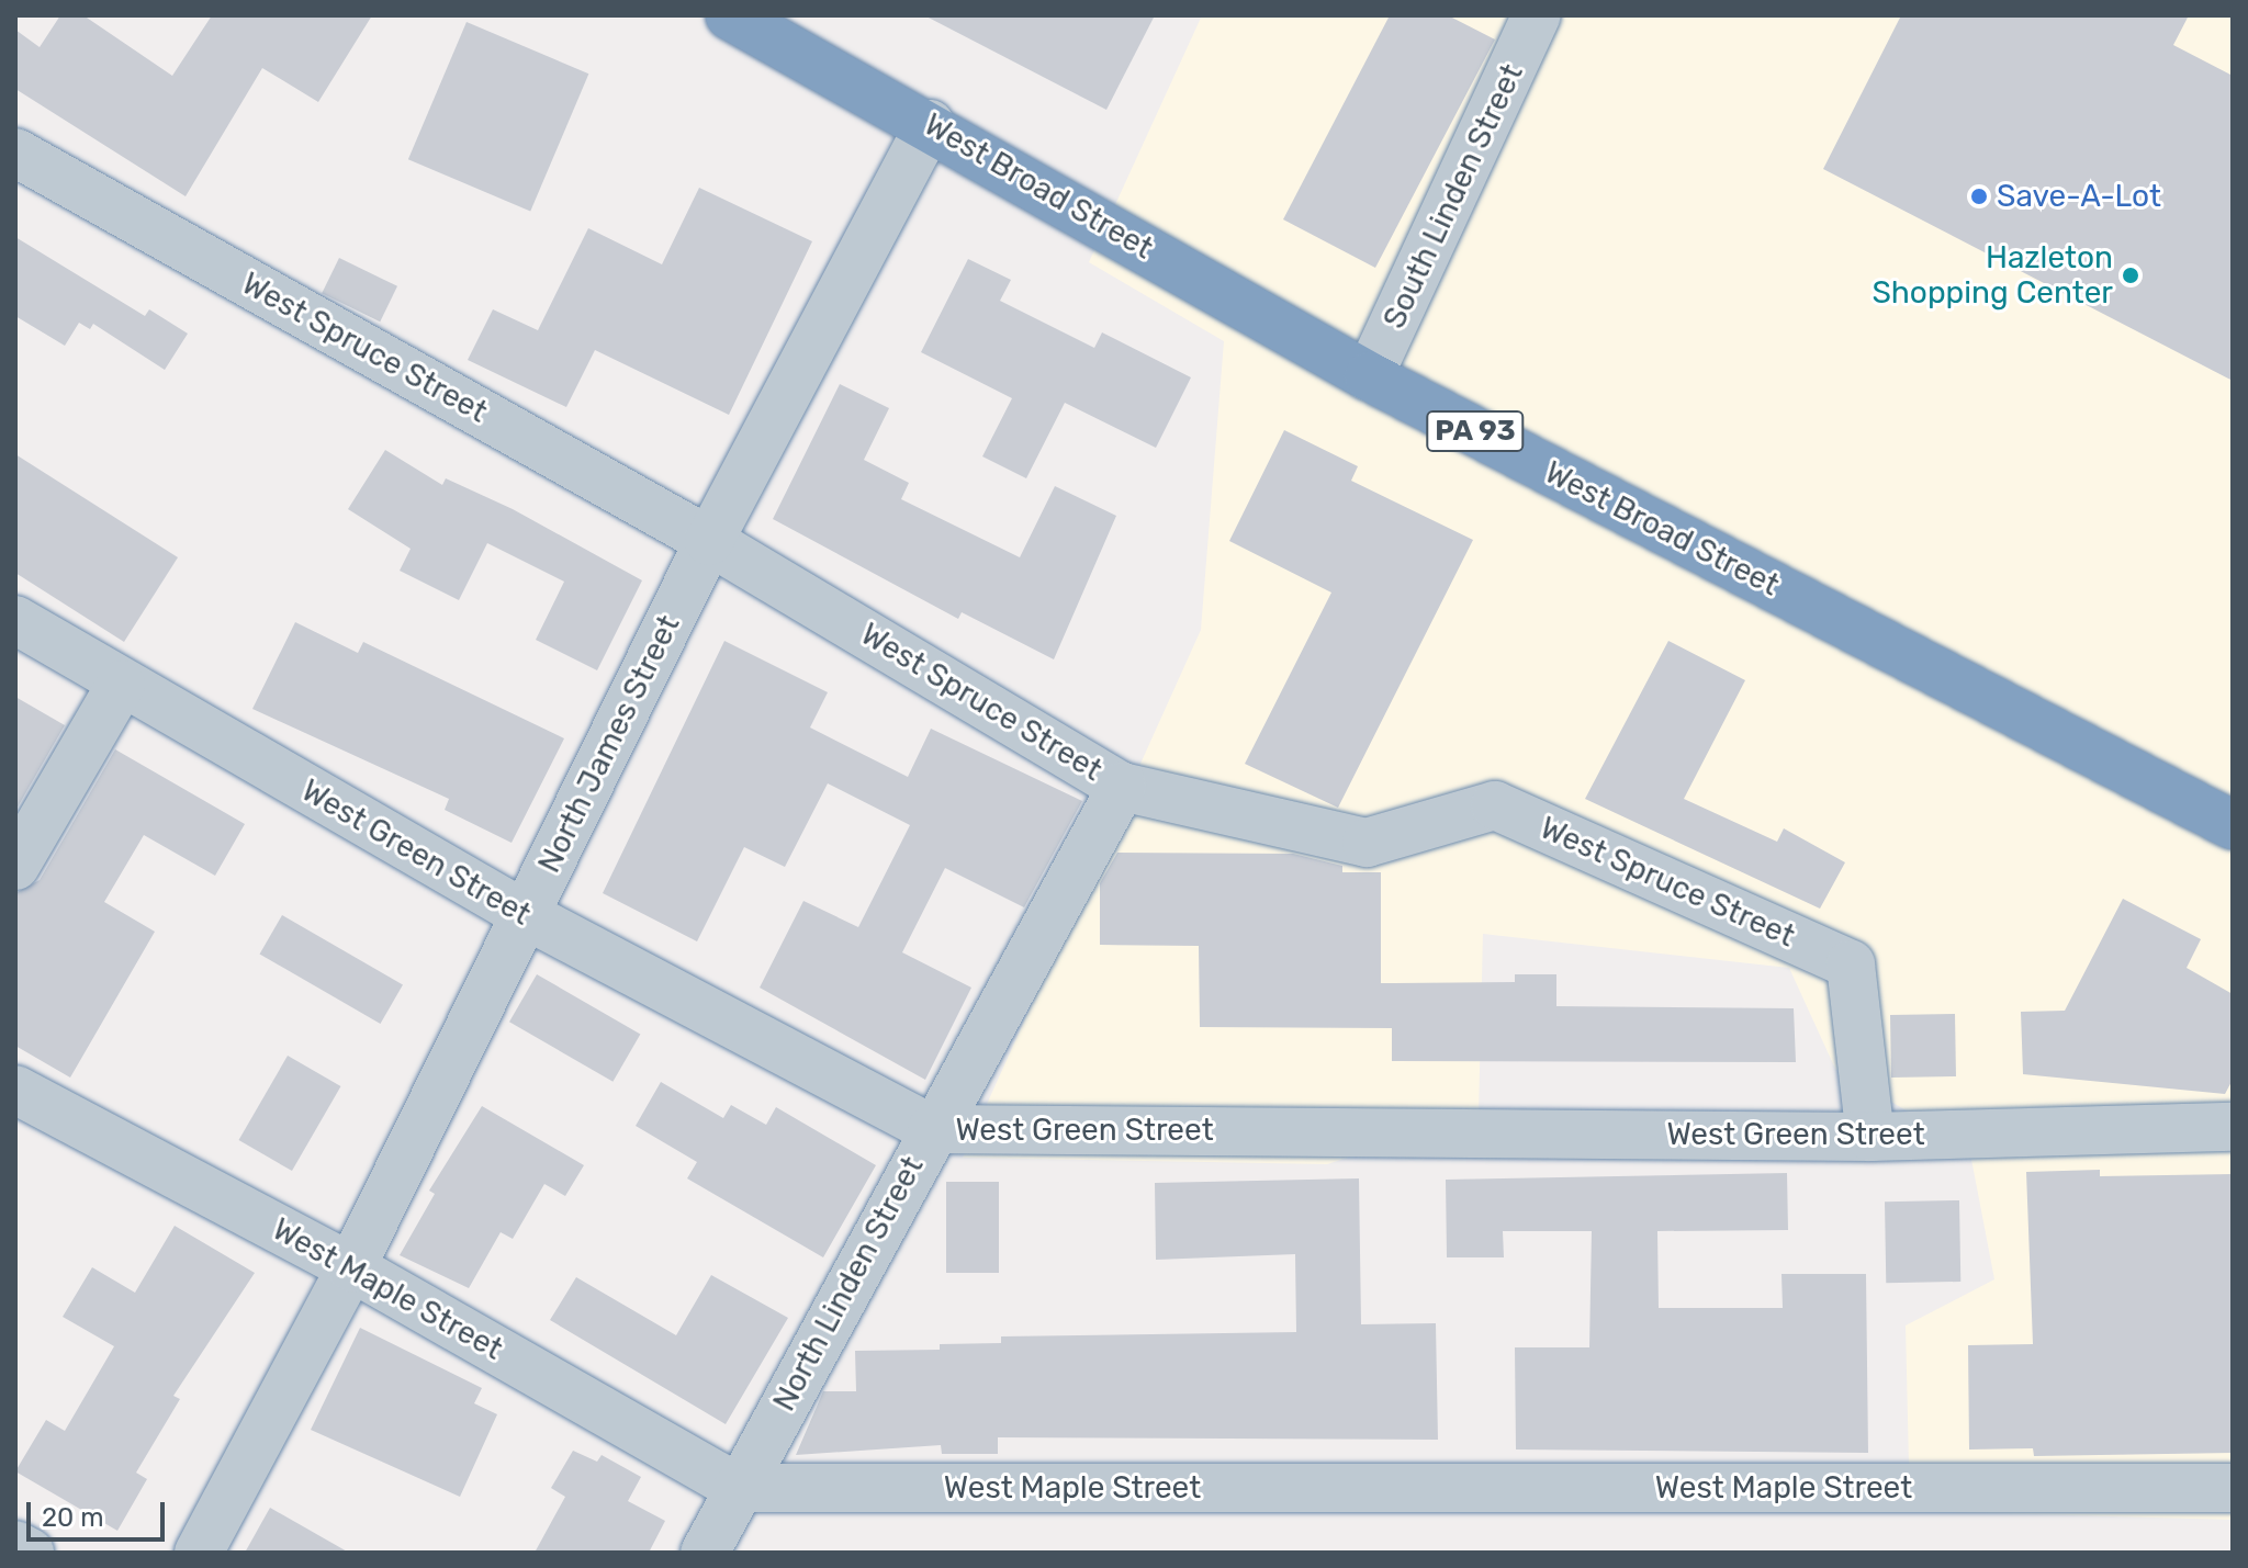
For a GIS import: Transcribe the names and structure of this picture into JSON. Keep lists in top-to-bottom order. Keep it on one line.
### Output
{"streets":{"highway":["West Broad Street","PA 93"],"street":["South Linden Street","West Spruce Street","North James Street","West Green Street","North Linden Street","West Maple Street"]},"crossings":[["West Broad Street","South Linden Street"],["West Broad Street","North James Street"],["West Spruce Street","North James Street"],["West Spruce Street","West Green Street"],["West Spruce Street","North Linden Street"],["North James Street","West Green Street"],["North James Street","West Maple Street"],["West Green Street","North Linden Street"],["North Linden Street","West Maple Street"]],"places":["Save-A-Lot","Hazleton Shopping Center"],"scale_bar":"20 m"}
